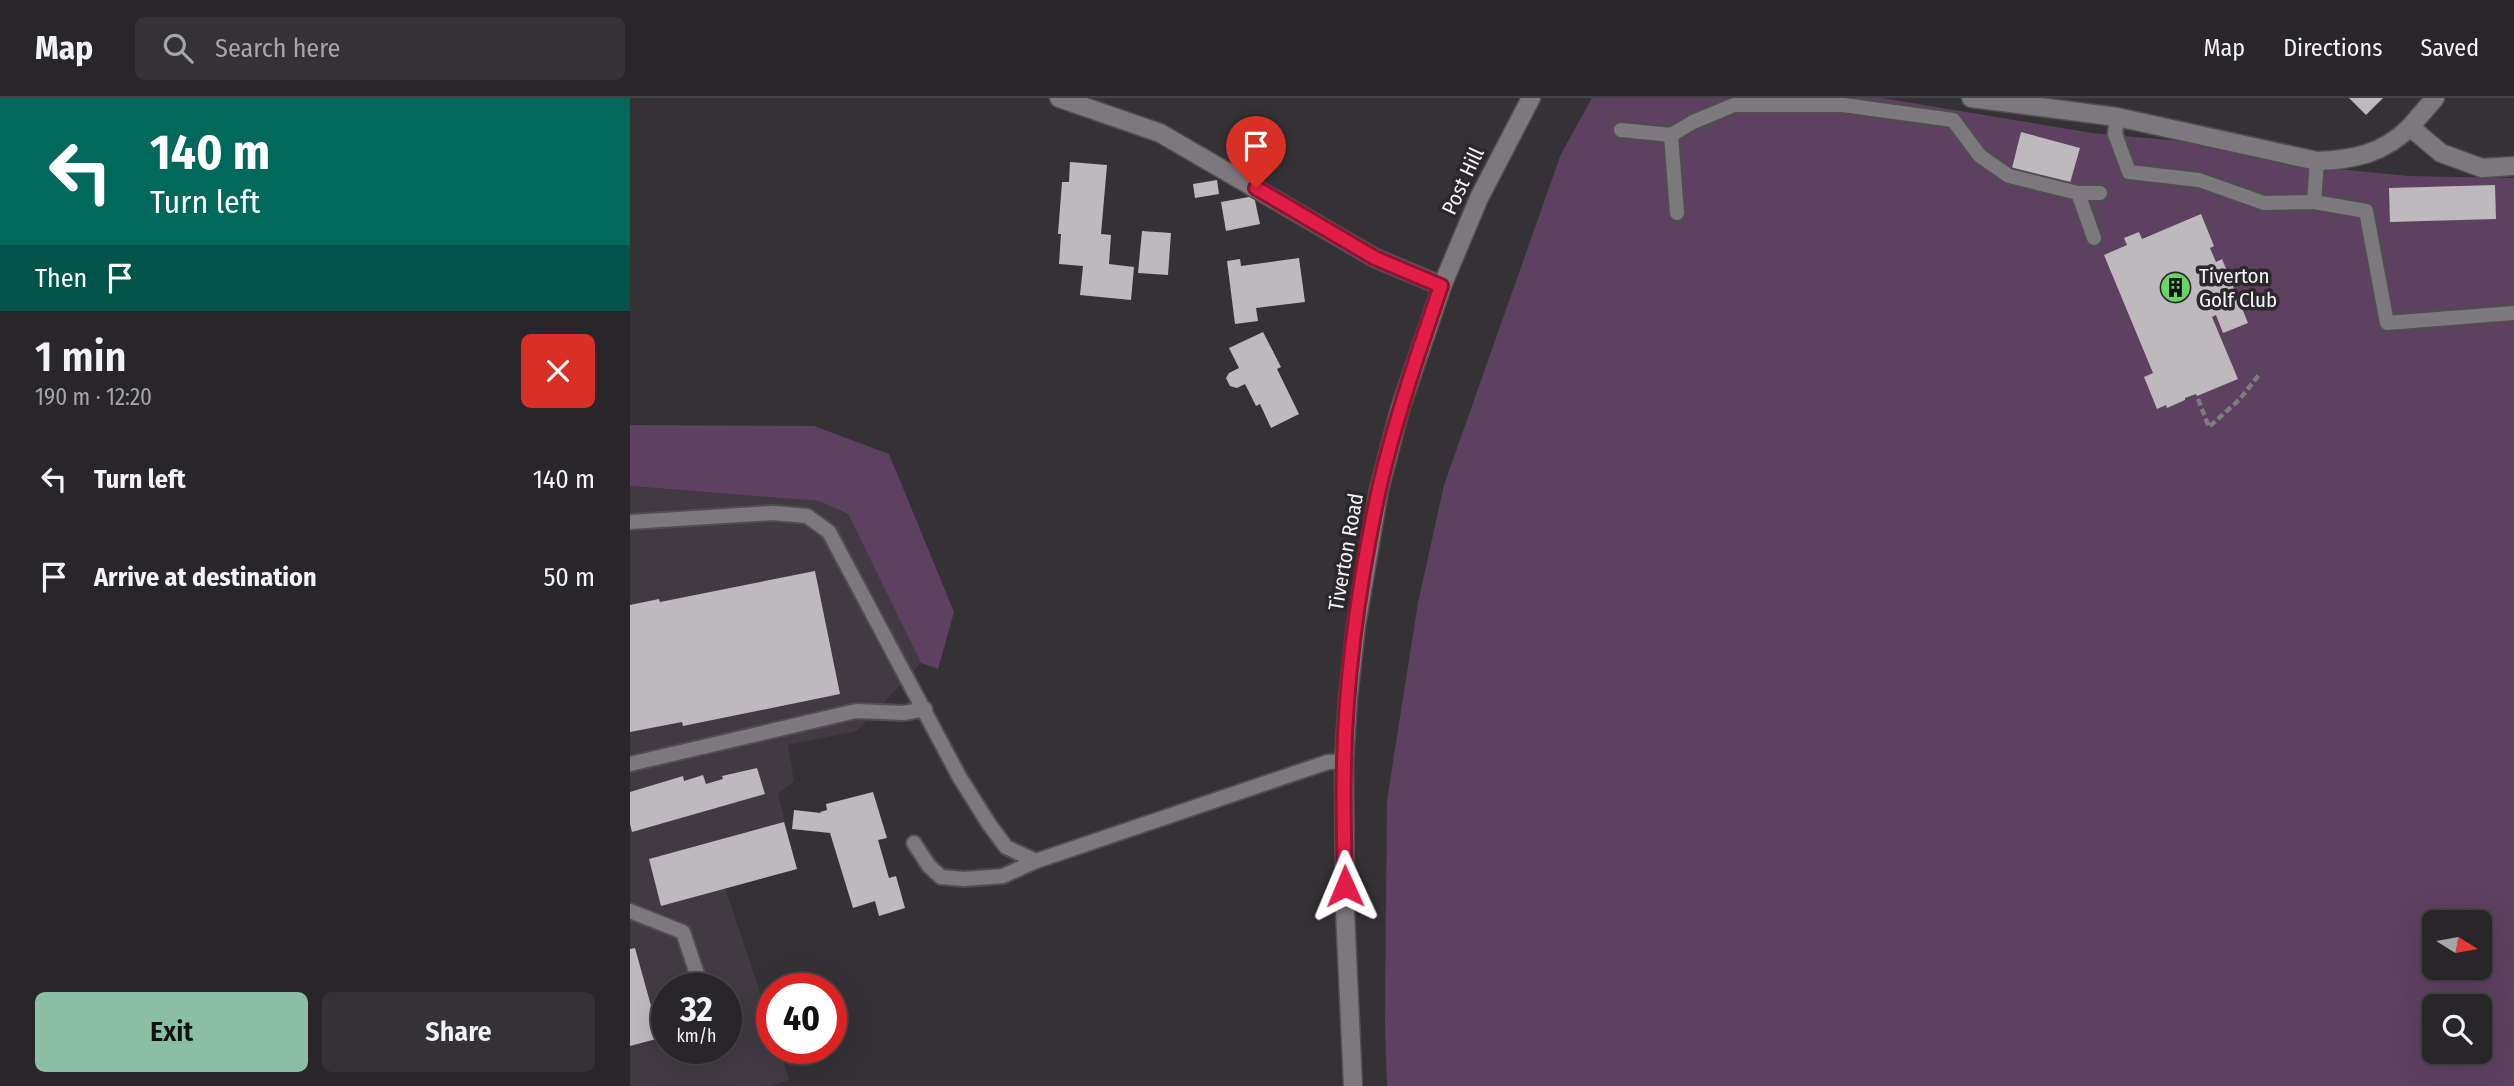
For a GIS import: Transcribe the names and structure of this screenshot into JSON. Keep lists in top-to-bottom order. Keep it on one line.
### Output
{"streets":{"street":["Post Hill","Tiverton Road"]},"crossings":[["Post Hill","Tiverton Road"]],"places":{"building":["Tiverton Golf Club"]},"north":"right","page":{"header":"Map","search":"Search here","nav":["Map","Directions","Saved"],"turn":["140 m","Turn left"],"then":"Then","heading":["1 min","190 m · 12:20"],"list":[{"name":"Turn left","value":"140 m"},{"name":"Arrive at destination","value":"50 m"}],"speed":"32 km/h","limit":"40","buttons":["Exit","Share"]}}
